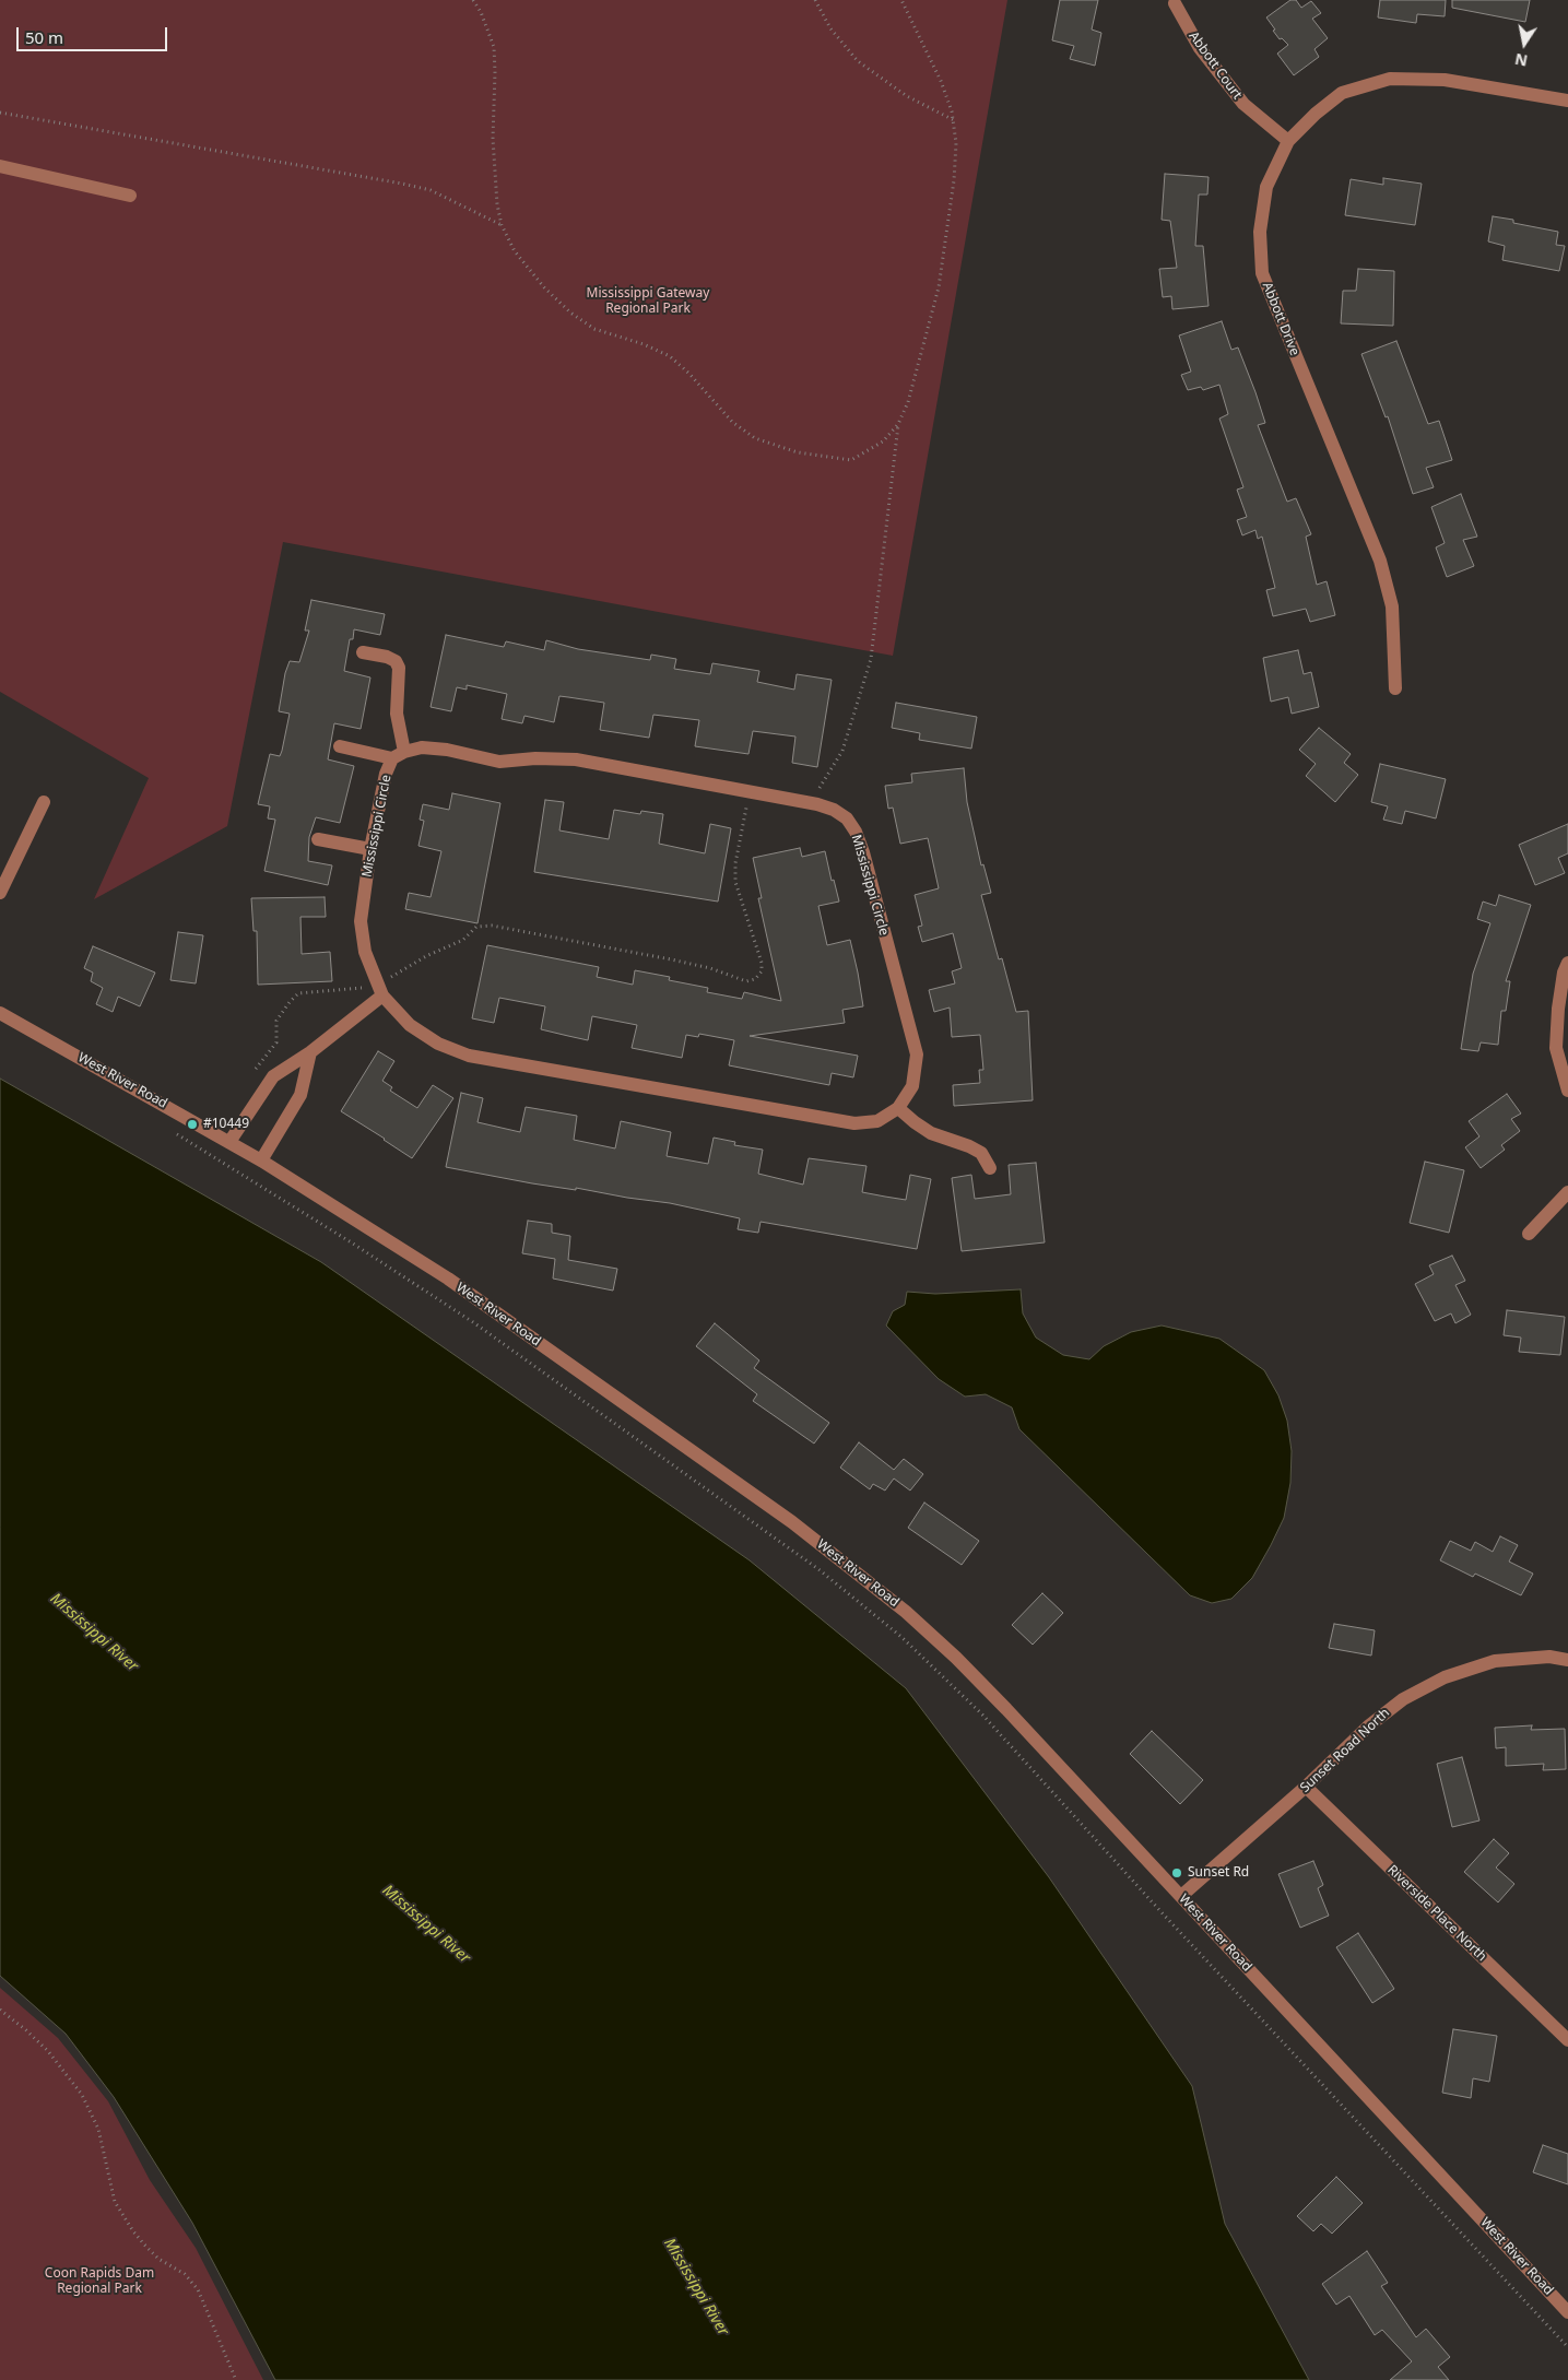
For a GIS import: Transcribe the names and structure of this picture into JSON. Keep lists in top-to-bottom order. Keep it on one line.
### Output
{"streets":{"street":["Abbott Court","Abbott Drive","Mississippi Circle","West River Road","Sunset Road North","Riverside Place North"]},"crossings":[["Abbott Court","Abbott Drive"],["West River Road","Sunset Road North"],["Sunset Road North","Riverside Place North"]],"water":["Mississippi River"],"parks":["Mississippi Gateway Regional Park","Coon Rapids Dam Regional Park"],"places":["#10449","Sunset Rd"],"scale_bar":"50 m","north":"bottom"}
